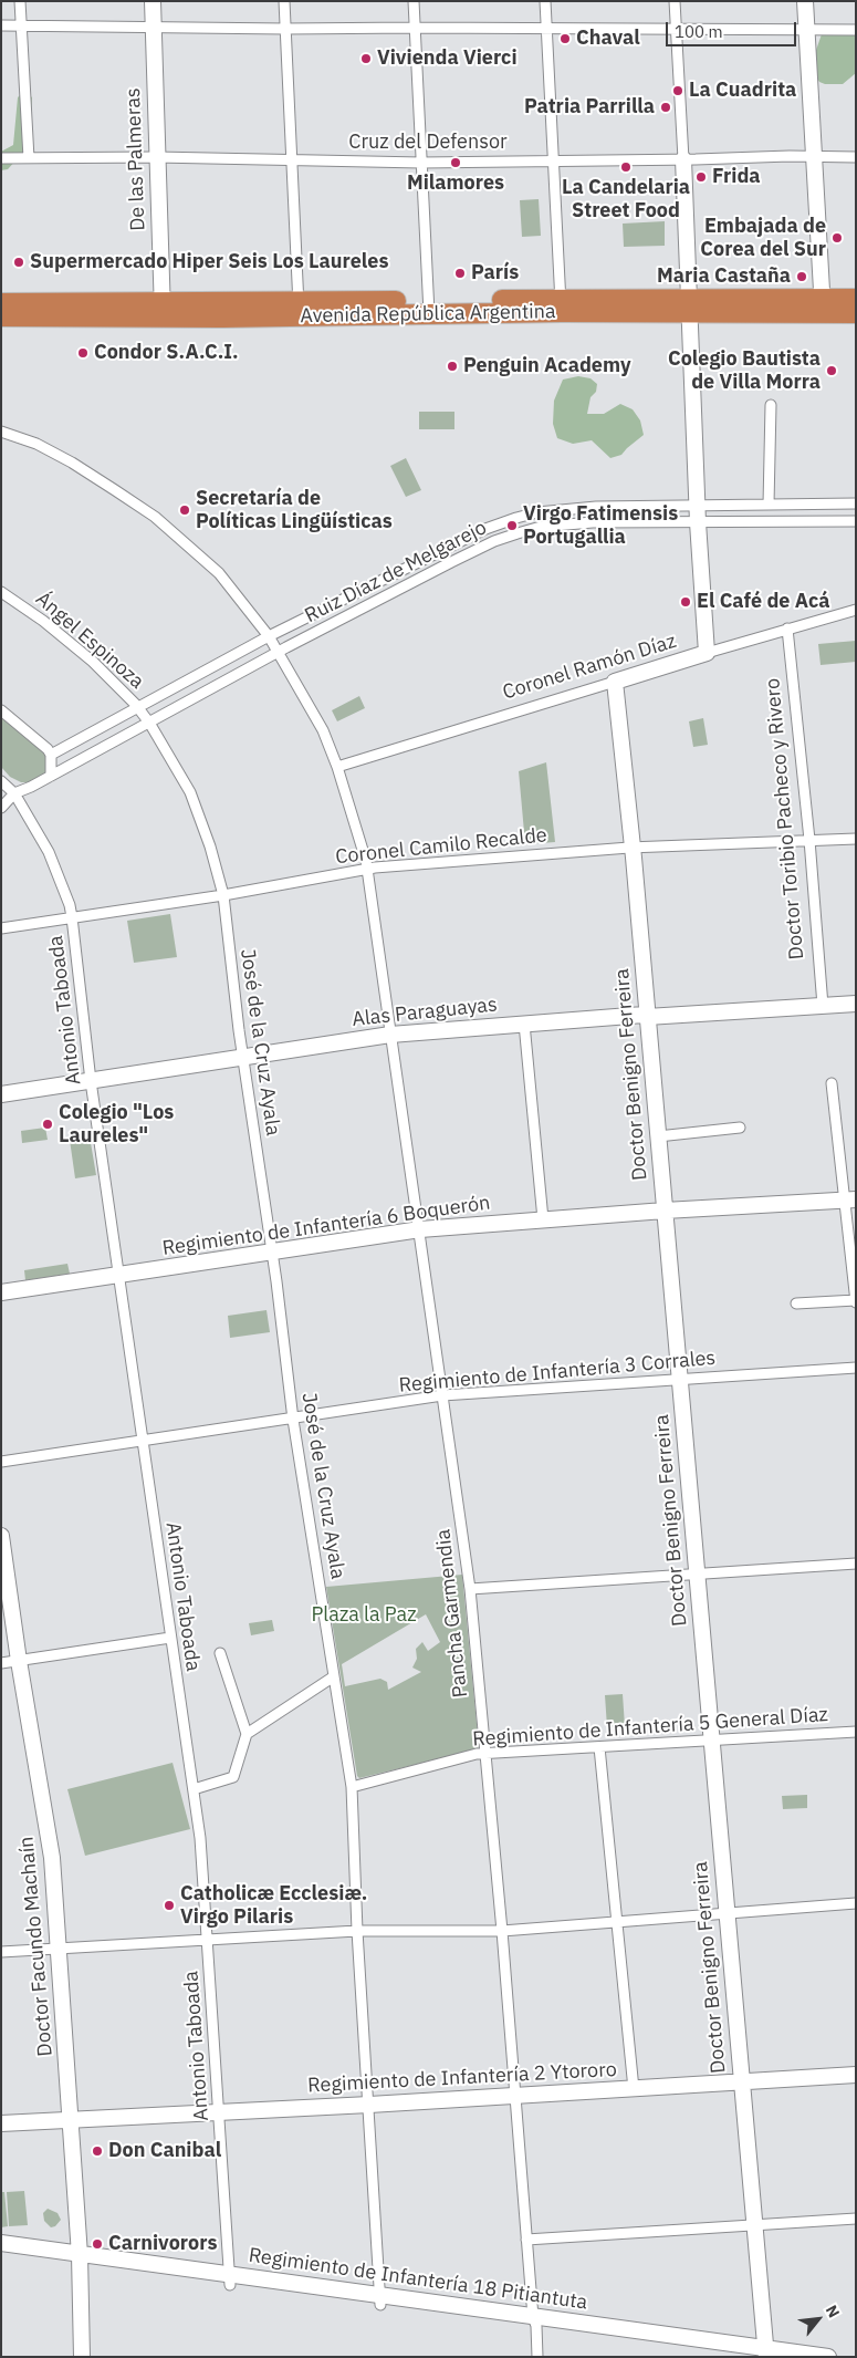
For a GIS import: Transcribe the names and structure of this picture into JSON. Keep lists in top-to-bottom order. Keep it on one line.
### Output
{"streets":{"highway":["Avenida República Argentina"],"street":["Cruz del Defensor","De las Palmeras","Ruiz Díaz de Melgarejo","Ángel Espinoza","Coronel Ramón Díaz","Doctor Toribio Pacheco y Rivero","Coronel Camilo Recalde","Antonio Taboada","Alas Paraguayas","José de la Cruz Ayala","Doctor Benigno Ferreira","Regimiento de Infantería 6 Boquerón","Regimiento de Infantería 3 Corrales","Pancha Garmendia","Regimiento de Infantería 5 General Díaz","Doctor Facundo Machaín","Regimiento de Infantería 2 Ytororo","Regimiento de Infantería 18 Pitiantuta"]},"crossings":[["Cruz del Defensor","De las Palmeras"],["De las Palmeras","Avenida República Argentina"],["Ruiz Díaz de Melgarejo","Ángel Espinoza"],["Ruiz Díaz de Melgarejo","Antonio Taboada"],["Ruiz Díaz de Melgarejo","José de la Cruz Ayala"],["Ruiz Díaz de Melgarejo","Pancha Garmendia"],["Ángel Espinoza","José de la Cruz Ayala"],["Coronel Ramón Díaz","Doctor Toribio Pacheco y Rivero"],["Coronel Ramón Díaz","Doctor Benigno Ferreira"],["Coronel Ramón Díaz","Pancha Garmendia"],["Doctor Toribio Pacheco y Rivero","Coronel Camilo Recalde"],["Doctor Toribio Pacheco y Rivero","Alas Paraguayas"],["Coronel Camilo Recalde","Antonio Taboada"],["Coronel Camilo Recalde","José de la Cruz Ayala"],["Coronel Camilo Recalde","Doctor Benigno Ferreira"],["Coronel Camilo Recalde","Pancha Garmendia"],["Antonio Taboada","Alas Paraguayas"],["Antonio Taboada","Regimiento de Infantería 6 Boquerón"],["Antonio Taboada","Regimiento de Infantería 3 Corrales"],["Antonio Taboada","Regimiento de Infantería 2 Ytororo"],["Antonio Taboada","Regimiento de Infantería 18 Pitiantuta"],["Alas Paraguayas","José de la Cruz Ayala"],["Alas Paraguayas","Doctor Benigno Ferreira"],["Alas Paraguayas","Pancha Garmendia"],["José de la Cruz Ayala","Regimiento de Infantería 6 Boquerón"],["José de la Cruz Ayala","Regimiento de Infantería 3 Corrales"],["José de la Cruz Ayala","Regimiento de Infantería 5 General Díaz"],["José de la Cruz Ayala","Regimiento de Infantería 2 Ytororo"],["José de la Cruz Ayala","Regimiento de Infantería 18 Pitiantuta"],["Doctor Benigno Ferreira","Regimiento de Infantería 6 Boquerón"],["Doctor Benigno Ferreira","Regimiento de Infantería 3 Corrales"],["Doctor Benigno Ferreira","Regimiento de Infantería 5 General Díaz"],["Doctor Benigno Ferreira","Regimiento de Infantería 2 Ytororo"],["Doctor Benigno Ferreira","Regimiento de Infantería 18 Pitiantuta"],["Regimiento de Infantería 6 Boquerón","Pancha Garmendia"],["Regimiento de Infantería 3 Corrales","Pancha Garmendia"],["Pancha Garmendia","Regimiento de Infantería 5 General Díaz"],["Pancha Garmendia","Regimiento de Infantería 2 Ytororo"],["Pancha Garmendia","Regimiento de Infantería 18 Pitiantuta"],["Doctor Facundo Machaín","Regimiento de Infantería 2 Ytororo"],["Doctor Facundo Machaín","Regimiento de Infantería 18 Pitiantuta"]],"parks":["Plaza la Paz"],"places":["Chaval","Vivienda Vierci","La Cuadrita","Patria Parrilla","Milamores","La Candelaria Street Food","Frida","Embajada de Corea del Sur","Supermercado Hiper Seis Los Laureles","París","Maria Castaña","Condor S.A.C.I.","Penguin Academy","Colegio Bautista de Villa Morra","Secretaría de Políticas Lingüísticas","Virgo Fatimensis Portugallia","El Café de Acá","Colegio \"Los Laureles\"","Catholicæ Ecclesiæ. Virgo Pilaris","Don Canibal","Carnivorors"],"scale_bar":"100 m","north":"top right"}
